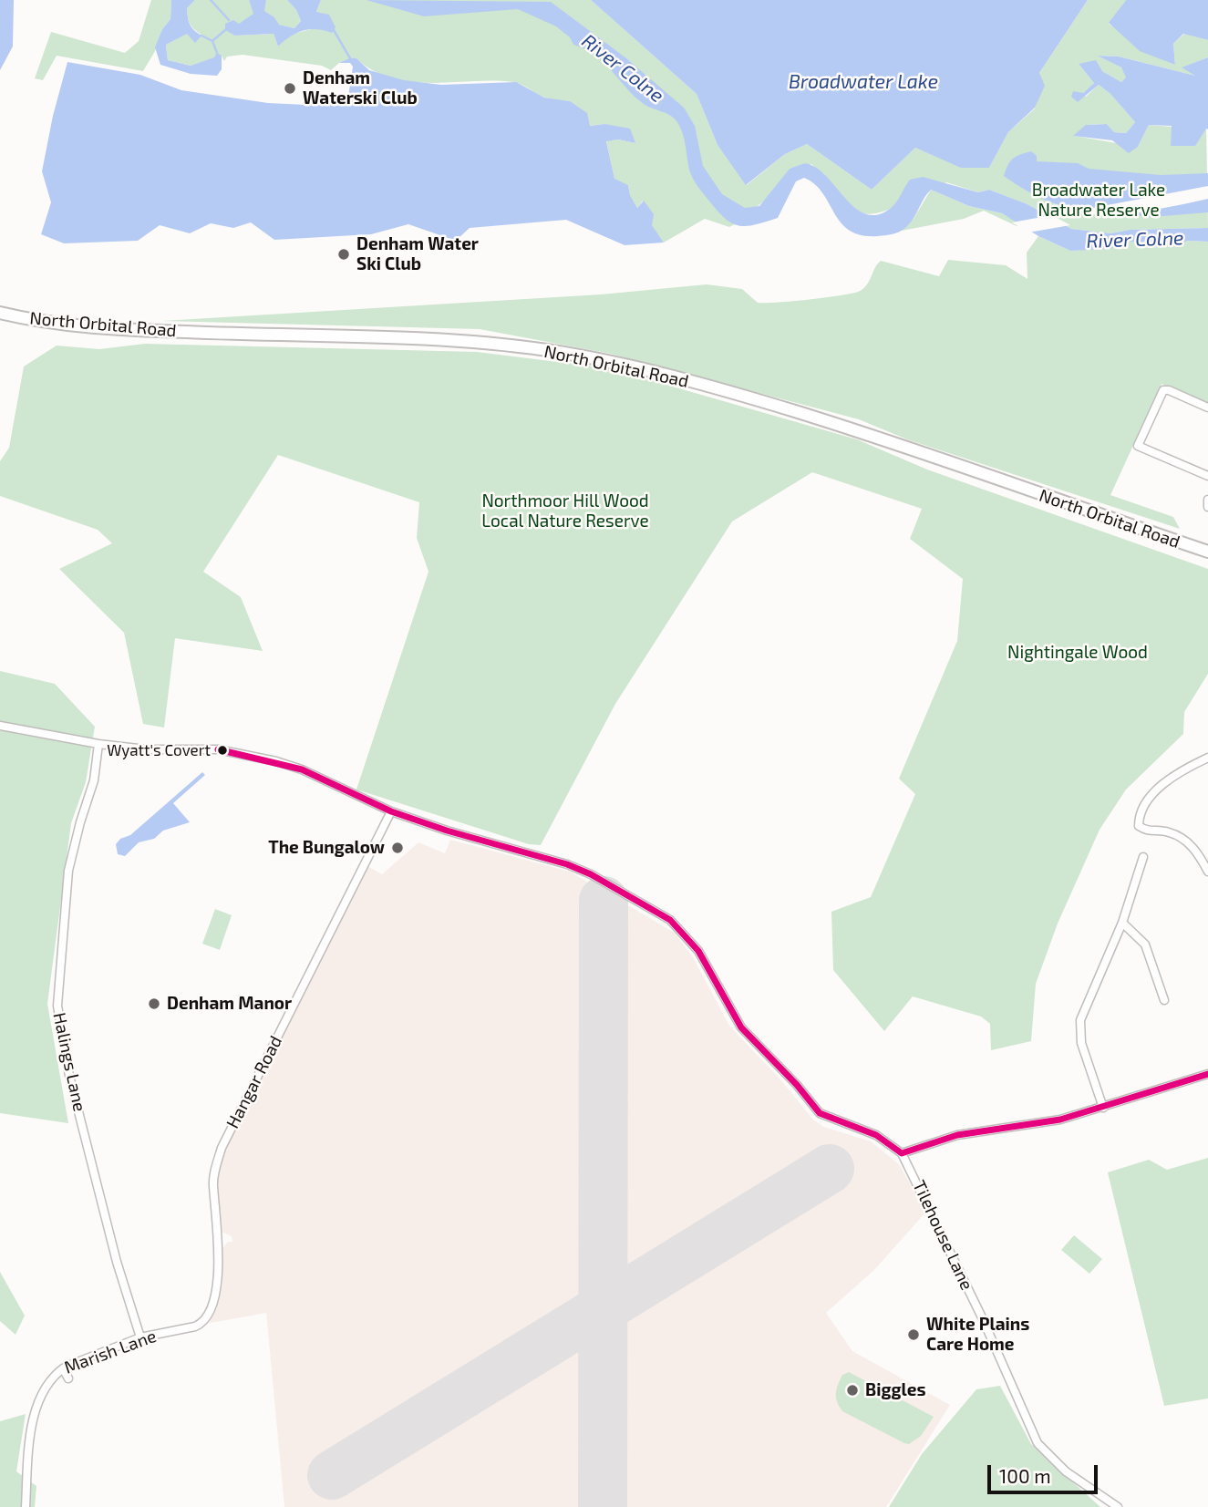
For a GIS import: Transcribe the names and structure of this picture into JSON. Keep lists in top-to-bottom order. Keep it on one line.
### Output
{"streets":{"main road":["North Orbital Road"],"street":["Halings Lane","Hangar Road","Tilehouse Lane","Marish Lane"]},"crossings":[["Halings Lane","Tilehouse Lane"],["Halings Lane","Marish Lane"],["Hangar Road","Tilehouse Lane"],["Hangar Road","Marish Lane"]],"water":["River Colne","Broadwater Lake"],"parks":["Broadwater Lake Nature Reserve","Northmoor Hill Wood Local Nature Reserve","Nightingale Wood"],"places":["Denham Waterski Club","Denham Water Ski Club","Wyatt's Covert","The Bungalow","Denham Manor","White Plains Care Home","Biggles"],"scale_bar":"100 m"}
